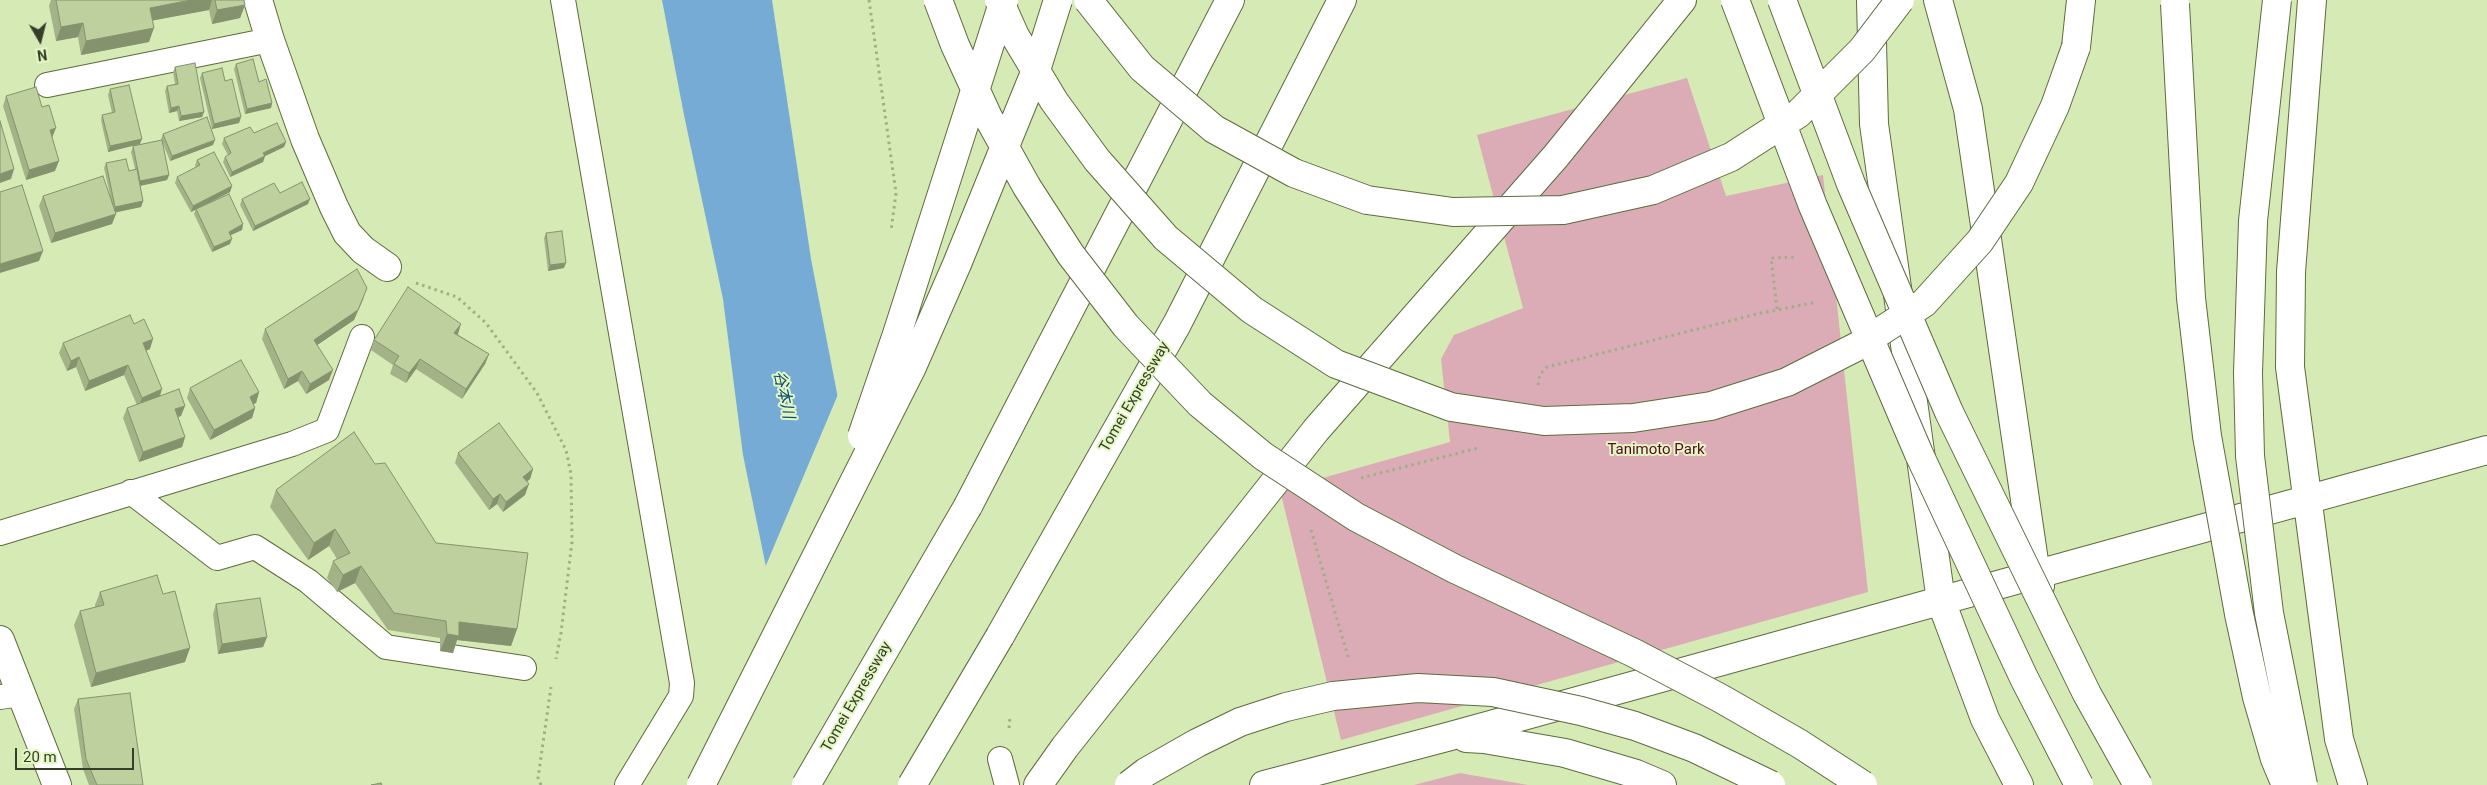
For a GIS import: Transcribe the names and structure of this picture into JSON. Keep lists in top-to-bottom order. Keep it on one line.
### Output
{"streets":{"main road":["Tomei Expressway"]},"water":["谷本川"],"parks":["Tanimoto Park"],"scale_bar":"20 m","north":"bottom"}
